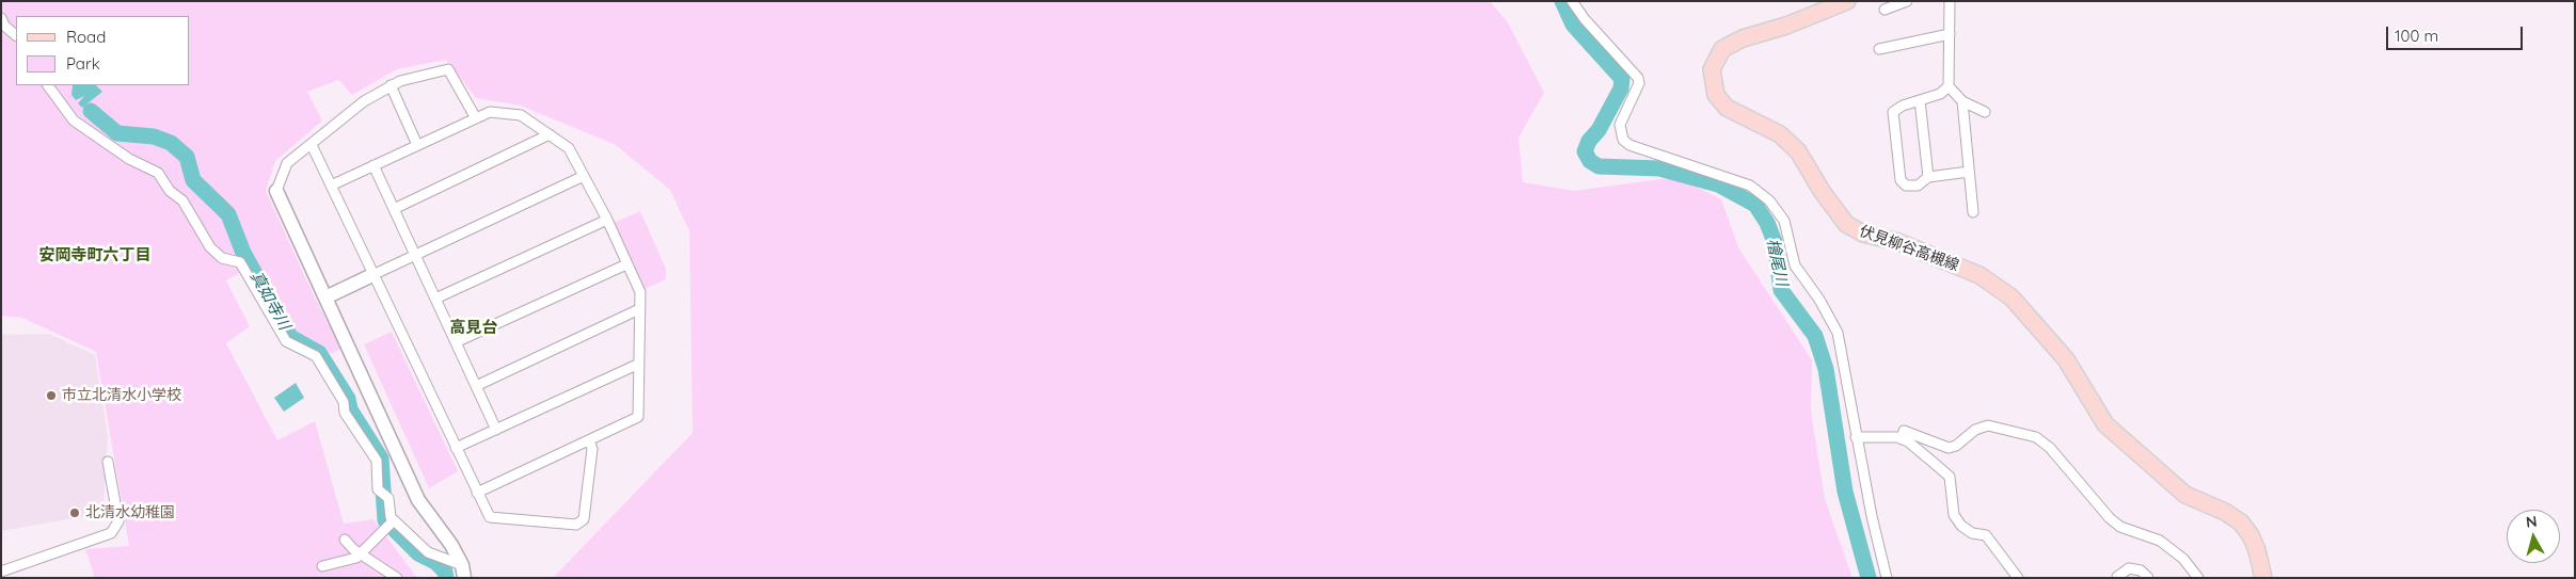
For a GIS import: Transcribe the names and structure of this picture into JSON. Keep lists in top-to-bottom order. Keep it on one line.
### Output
{"streets":{"main road":["伏見柳谷高槻線"]},"districts":["安岡寺町六丁目","高見台"],"water":["檜尾川","真如寺川"],"places":["市立北清水小学校","北清水幼稚園"],"legend":["Road","Park"],"scale_bar":"100 m","north":"top"}
